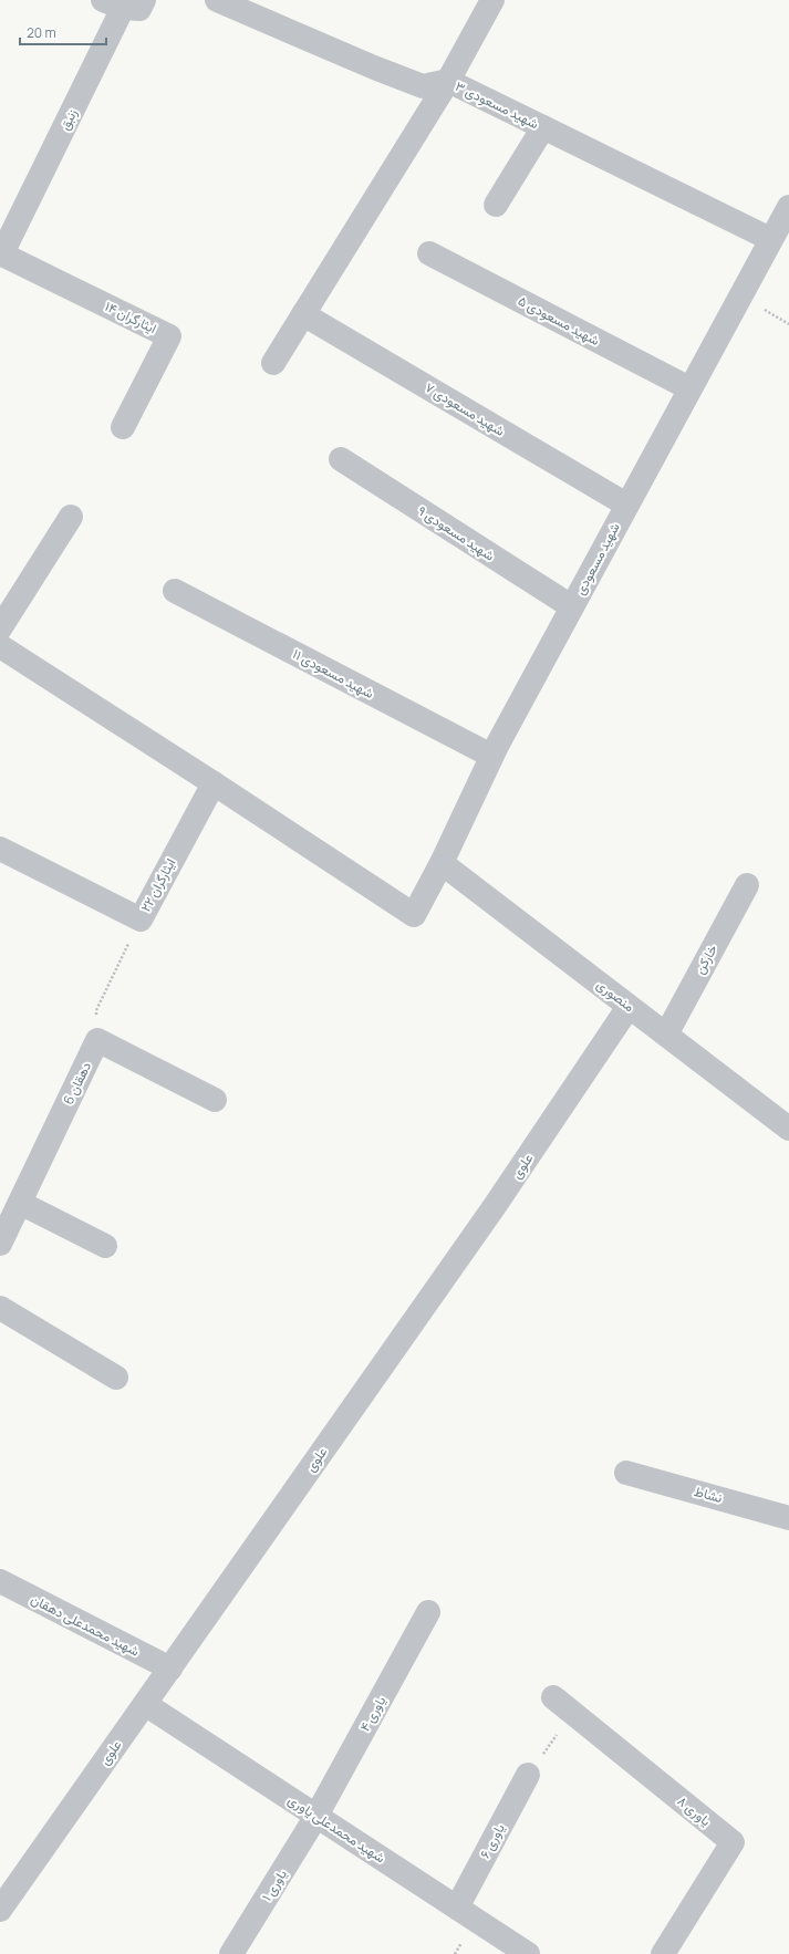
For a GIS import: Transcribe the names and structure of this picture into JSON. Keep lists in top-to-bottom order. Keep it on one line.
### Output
{"streets":{"street":["شهید مسعودی ۳","زنبق","ایثارگران ۱۴","شهید مسعودی ۵","شهید مسعودی ۷","شهید مسعودی ۹","شهید مسعودی","شهید مسعودی ۱۱","ایثارگران ۲۲","خارکن","منصوری","دهقان 6","علوی","نشاط","شهید محمدعلی دهقان","یاوری ۴","یاوری ۸","شهید محمدعلی یاوری","یاوری ۶","یاوری ۱"]},"crossings":[["شهید مسعودی ۳","شهید مسعودی"],["زنبق","ایثارگران ۱۴"],["شهید مسعودی ۵","شهید مسعودی"],["شهید مسعودی ۷","شهید مسعودی"],["شهید مسعودی ۹","شهید مسعودی"],["شهید مسعودی","شهید مسعودی ۱۱"],["شهید مسعودی","ایثارگران ۲۲"],["شهید مسعودی","منصوری"],["خارکن","منصوری"],["منصوری","علوی"],["علوی","شهید محمدعلی دهقان"],["علوی","شهید محمدعلی یاوری"],["یاوری ۴","شهید محمدعلی یاوری"],["یاوری ۴","یاوری ۱"],["شهید محمدعلی یاوری","یاوری ۶"],["شهید محمدعلی یاوری","یاوری ۱"]],"scale_bar":"20 m"}
